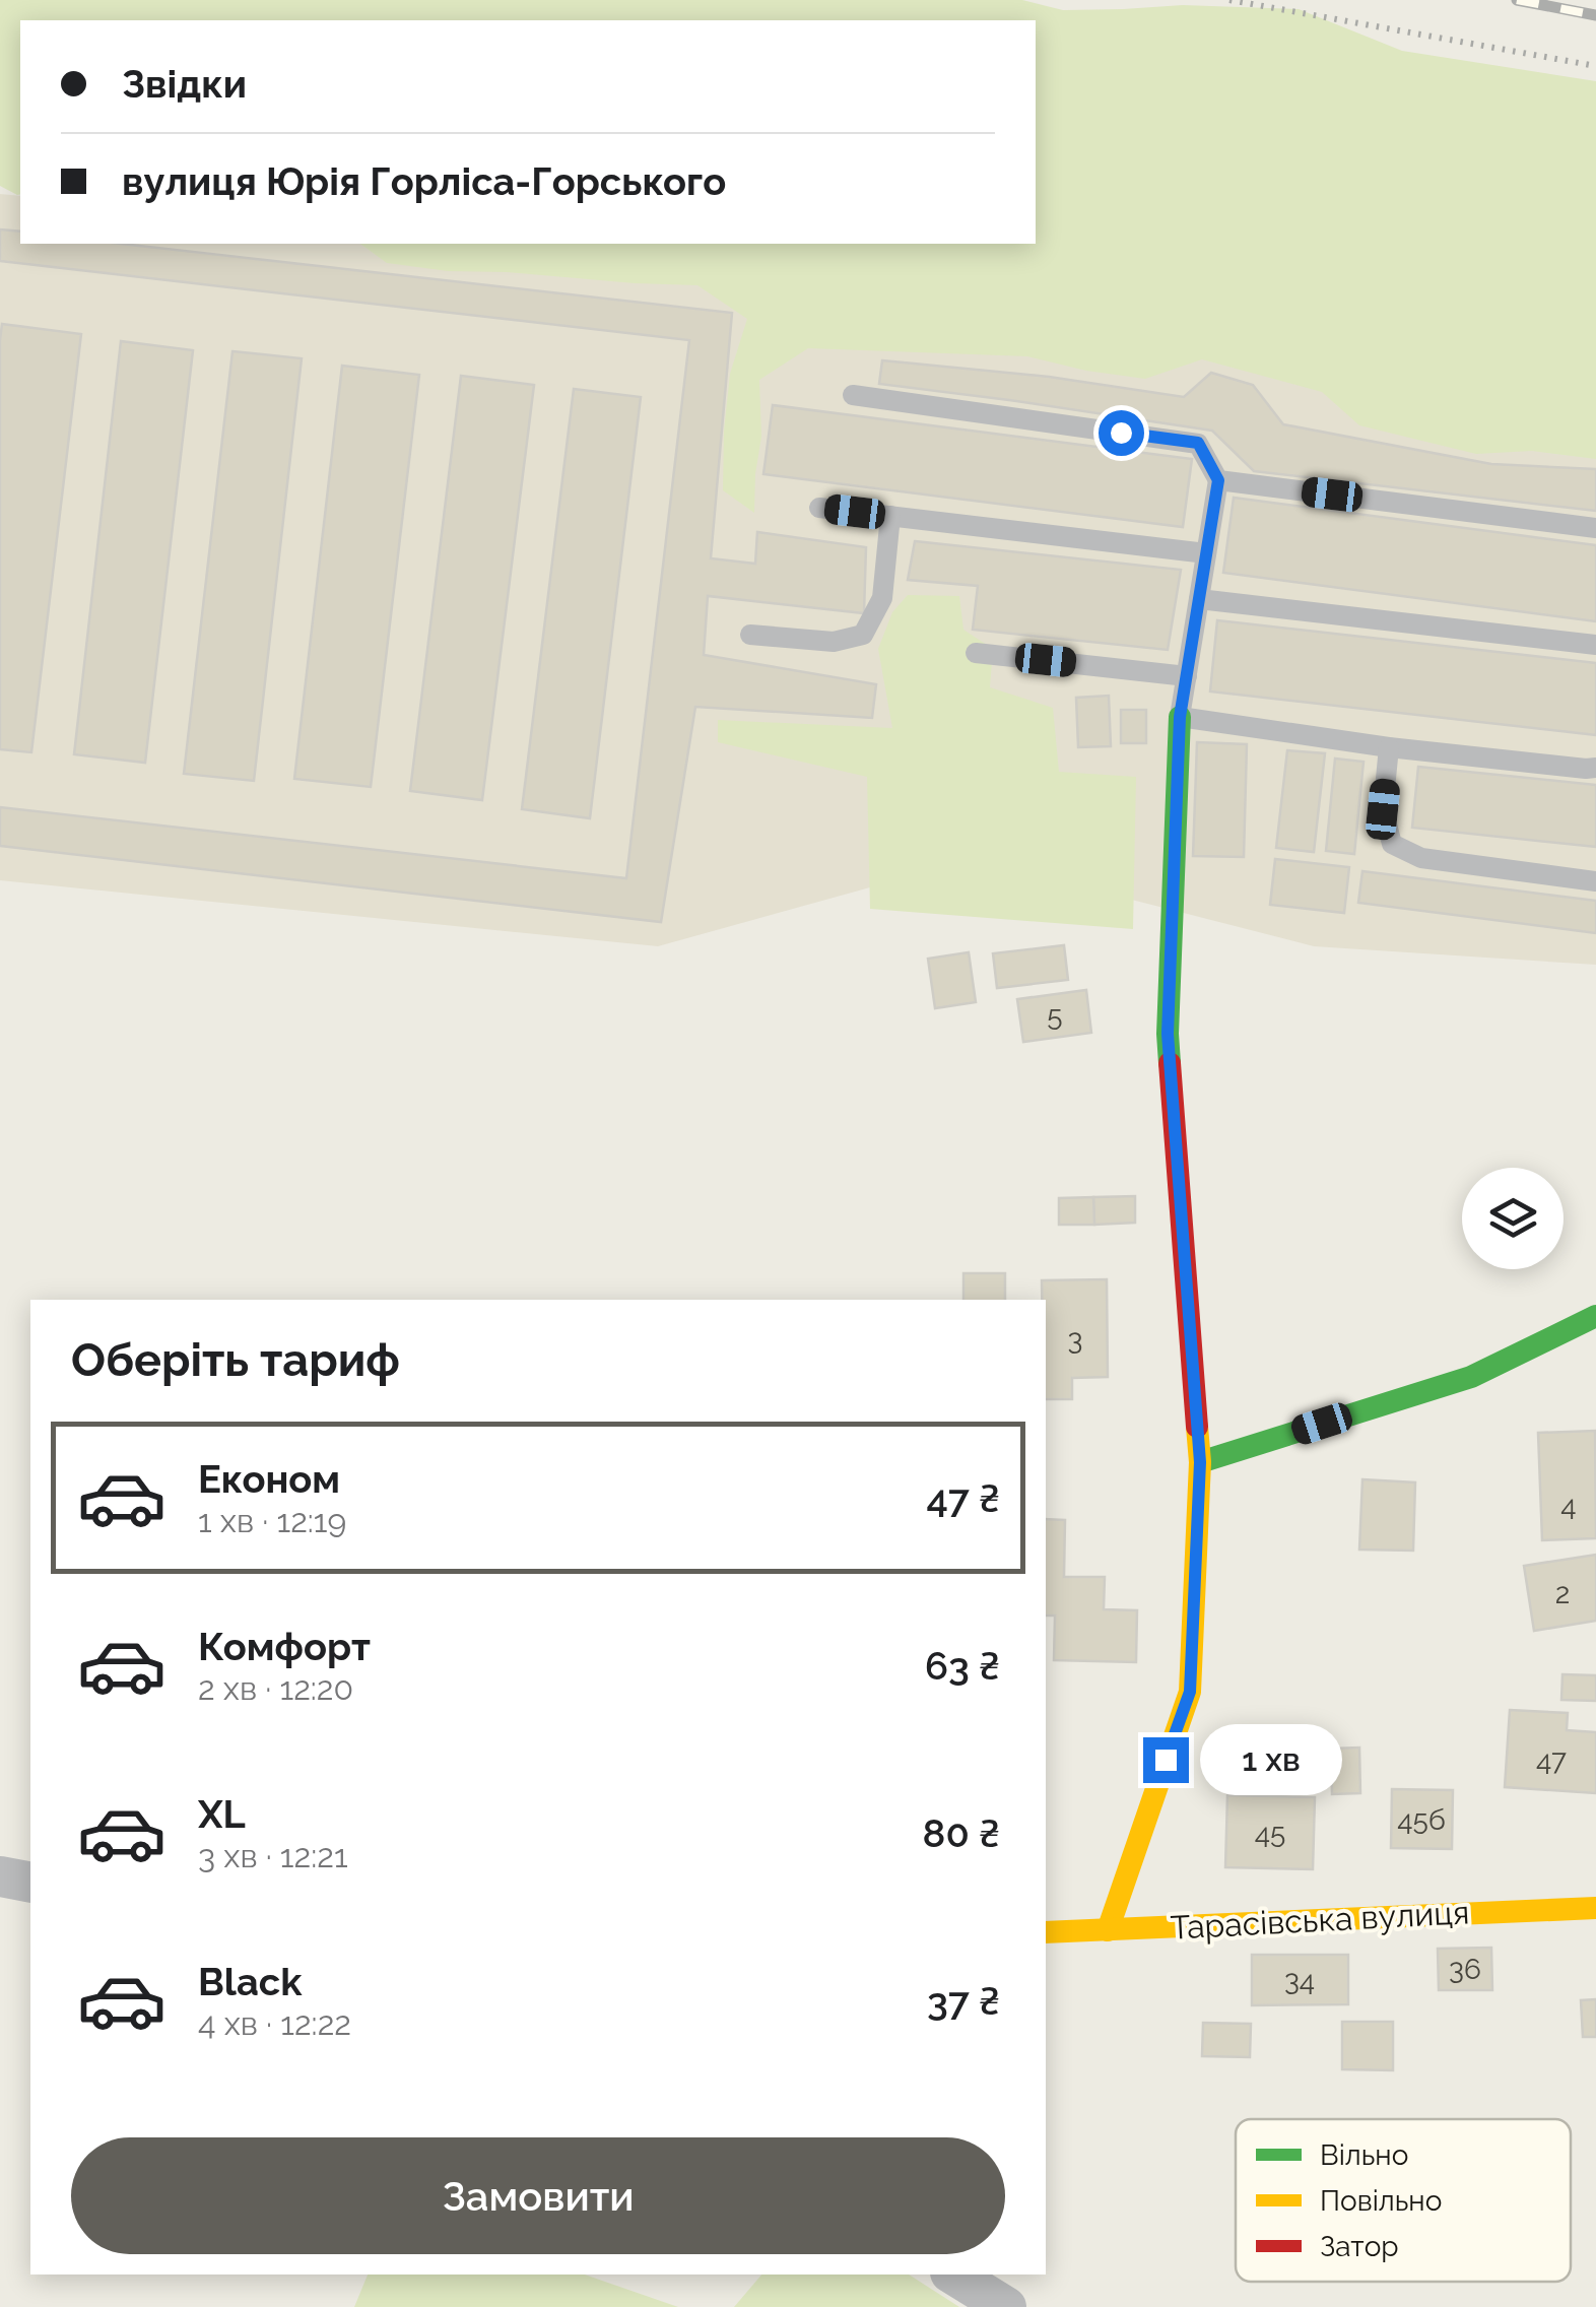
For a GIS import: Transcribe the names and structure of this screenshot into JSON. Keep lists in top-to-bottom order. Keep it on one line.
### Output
{"streets":{"street":["Тарасівська вулиця"]},"house_numbers":["5","3","4","2","47","45б","45","36","34"],"legend":["Вільно","Повільно","Затор"],"page":{"banner":["Звідки","вулиця Юрія Горліса-Горського"],"heading":"Оберіть тариф","list":[{"name":"Економ","note":"1 хв · 12:19","value":"47 ₴"},{"name":"Комфорт","note":"2 хв · 12:20","value":"63 ₴"},{"name":"XL","note":"3 хв · 12:21","value":"80 ₴"},{"name":"Black","note":"4 хв · 12:22","value":"37 ₴"}],"bubble":"1 хв","buttons":"Замовити"}}
